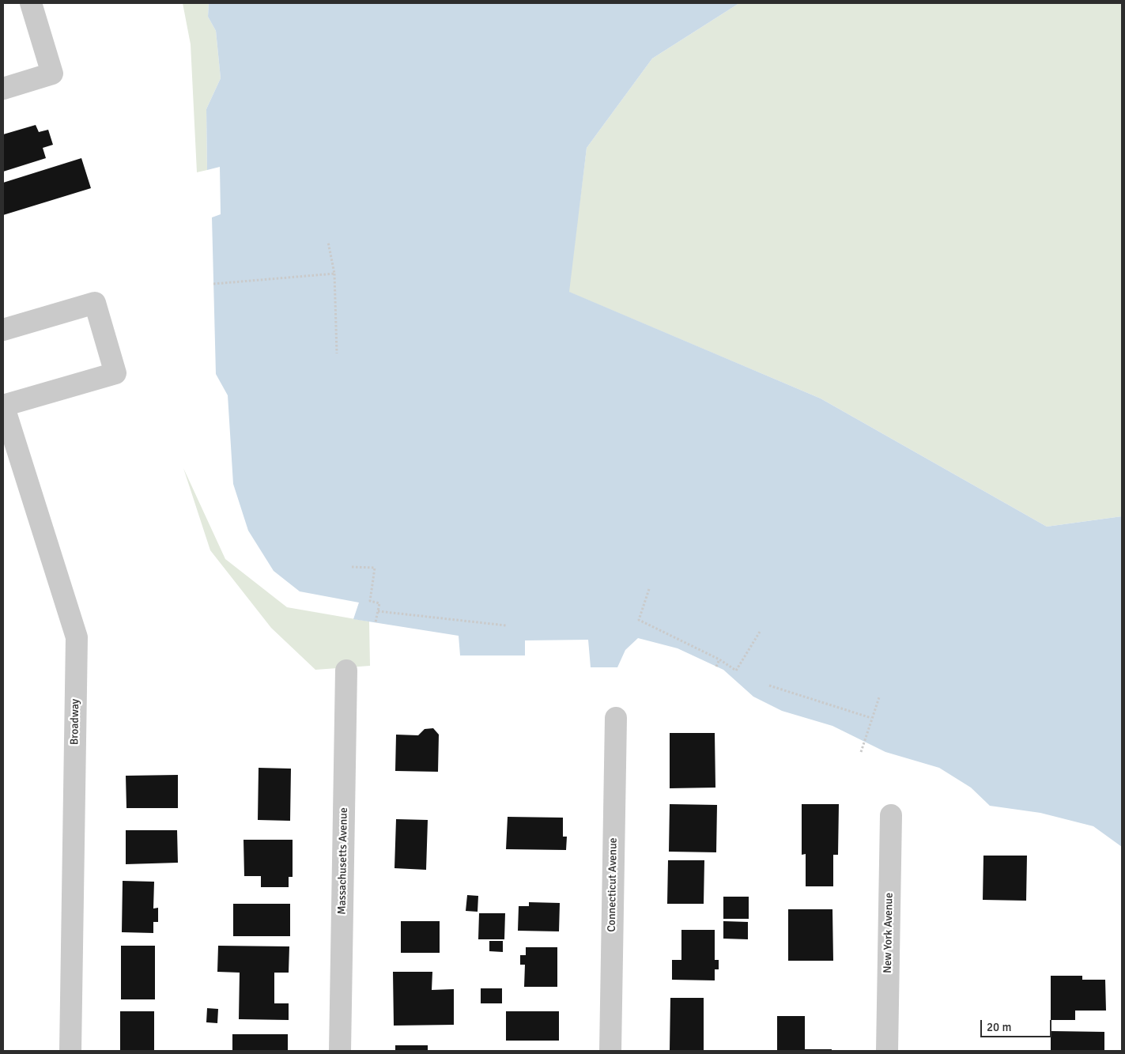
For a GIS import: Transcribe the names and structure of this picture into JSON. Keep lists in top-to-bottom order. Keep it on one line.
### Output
{"streets":{"street":["Broadway","Massachusetts Avenue","Connecticut Avenue","New York Avenue"]},"scale_bar":"20 m"}
